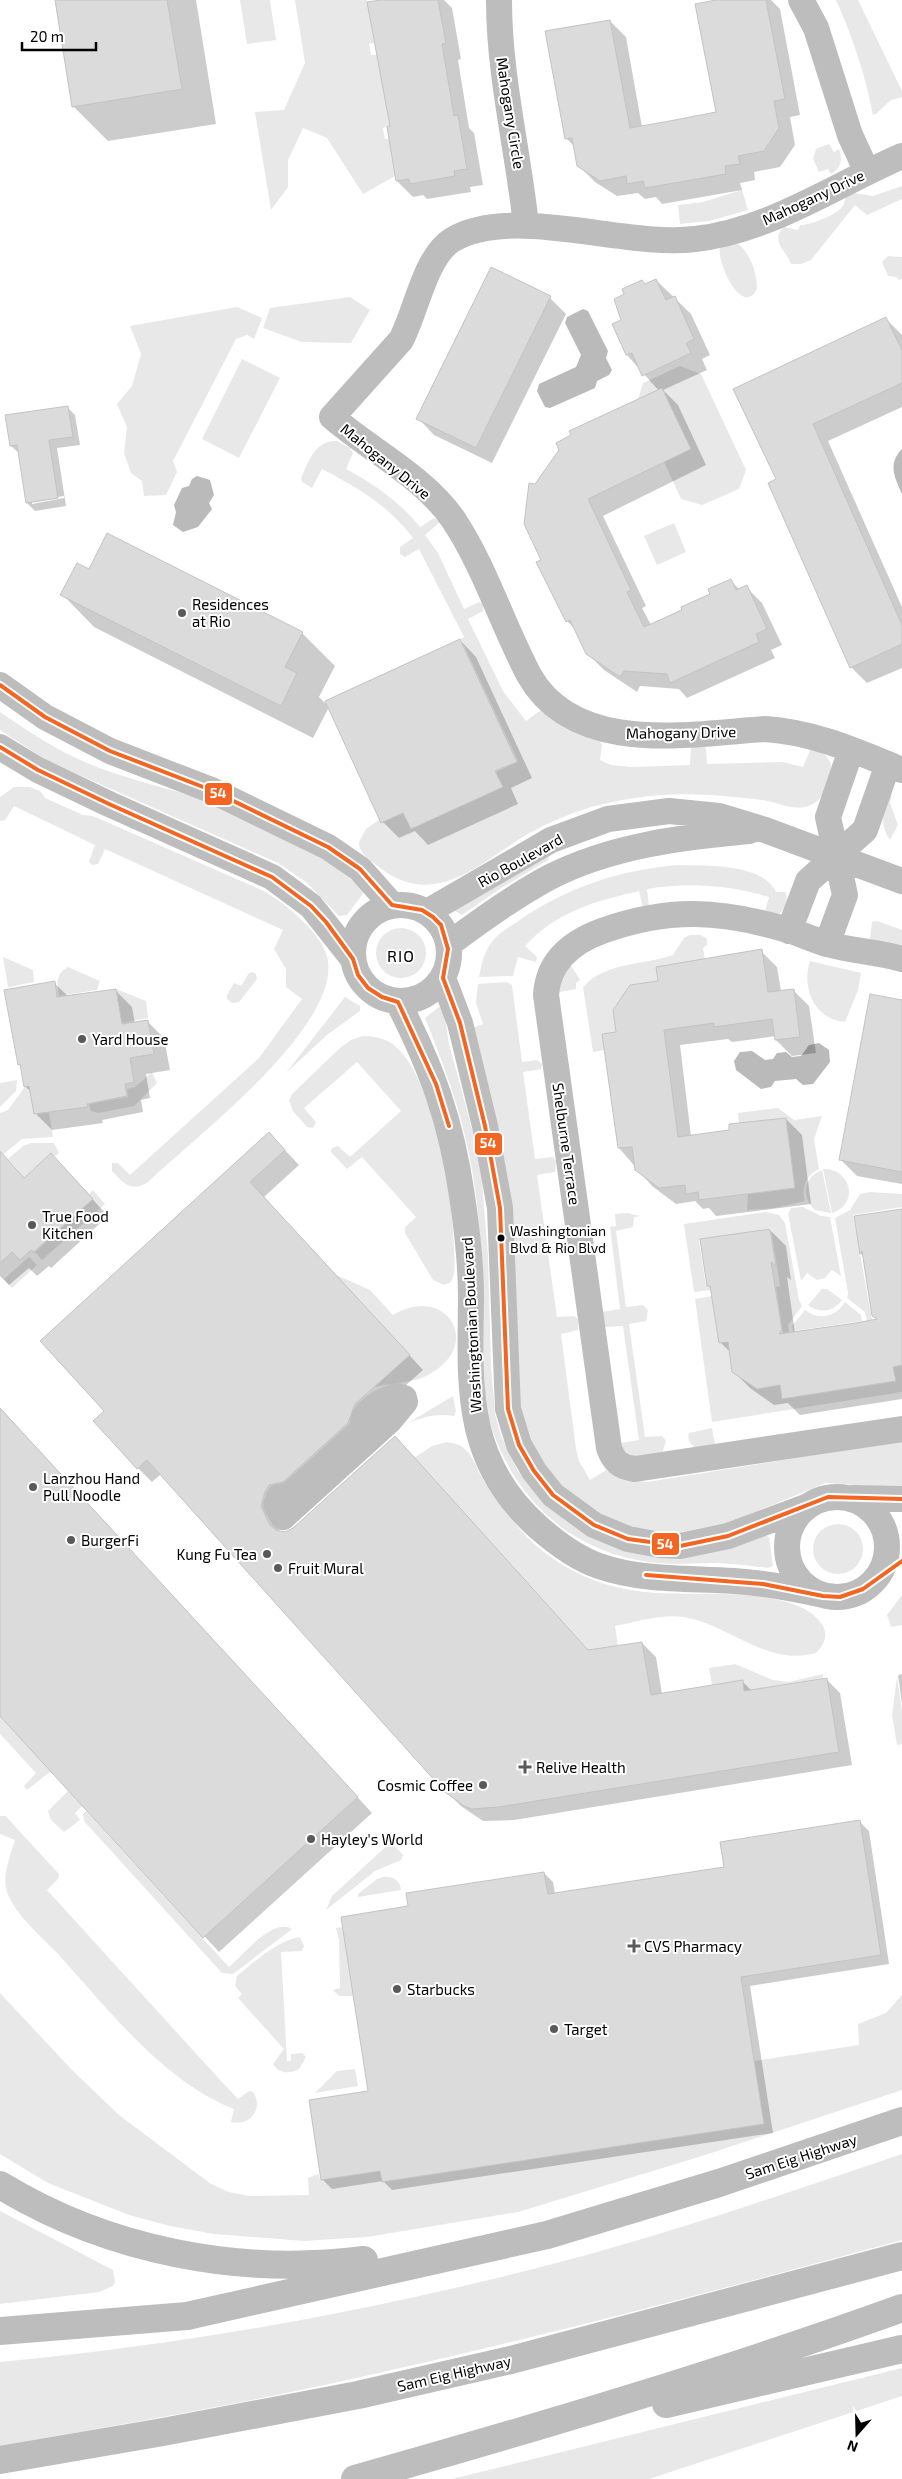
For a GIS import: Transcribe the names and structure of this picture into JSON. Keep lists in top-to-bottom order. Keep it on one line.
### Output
{"streets":{"highway":["Sam Eig Highway"],"street":["Mahogany Circle","Mahogany Drive","Rio Boulevard","Shelburne Terrace","Washingtonian Boulevard"]},"crossings":[["Mahogany Circle","Mahogany Drive"],["Mahogany Drive","Rio Boulevard"],["Rio Boulevard","Washingtonian Boulevard"]],"districts":["RIO"],"places":{"other":["Residences at Rio","Yard House","True Food Kitchen","Washingtonian Blvd & Rio Blvd","Lanzhou Hand Pull Noodle","BurgerFi","Kung Fu Tea","Fruit Mural","Cosmic Coffee","Hayley's World","Starbucks","Target"],"health":["Relive Health","CVS Pharmacy"]},"lines":["transit line 54"],"scale_bar":"20 m","north":"bottom"}
